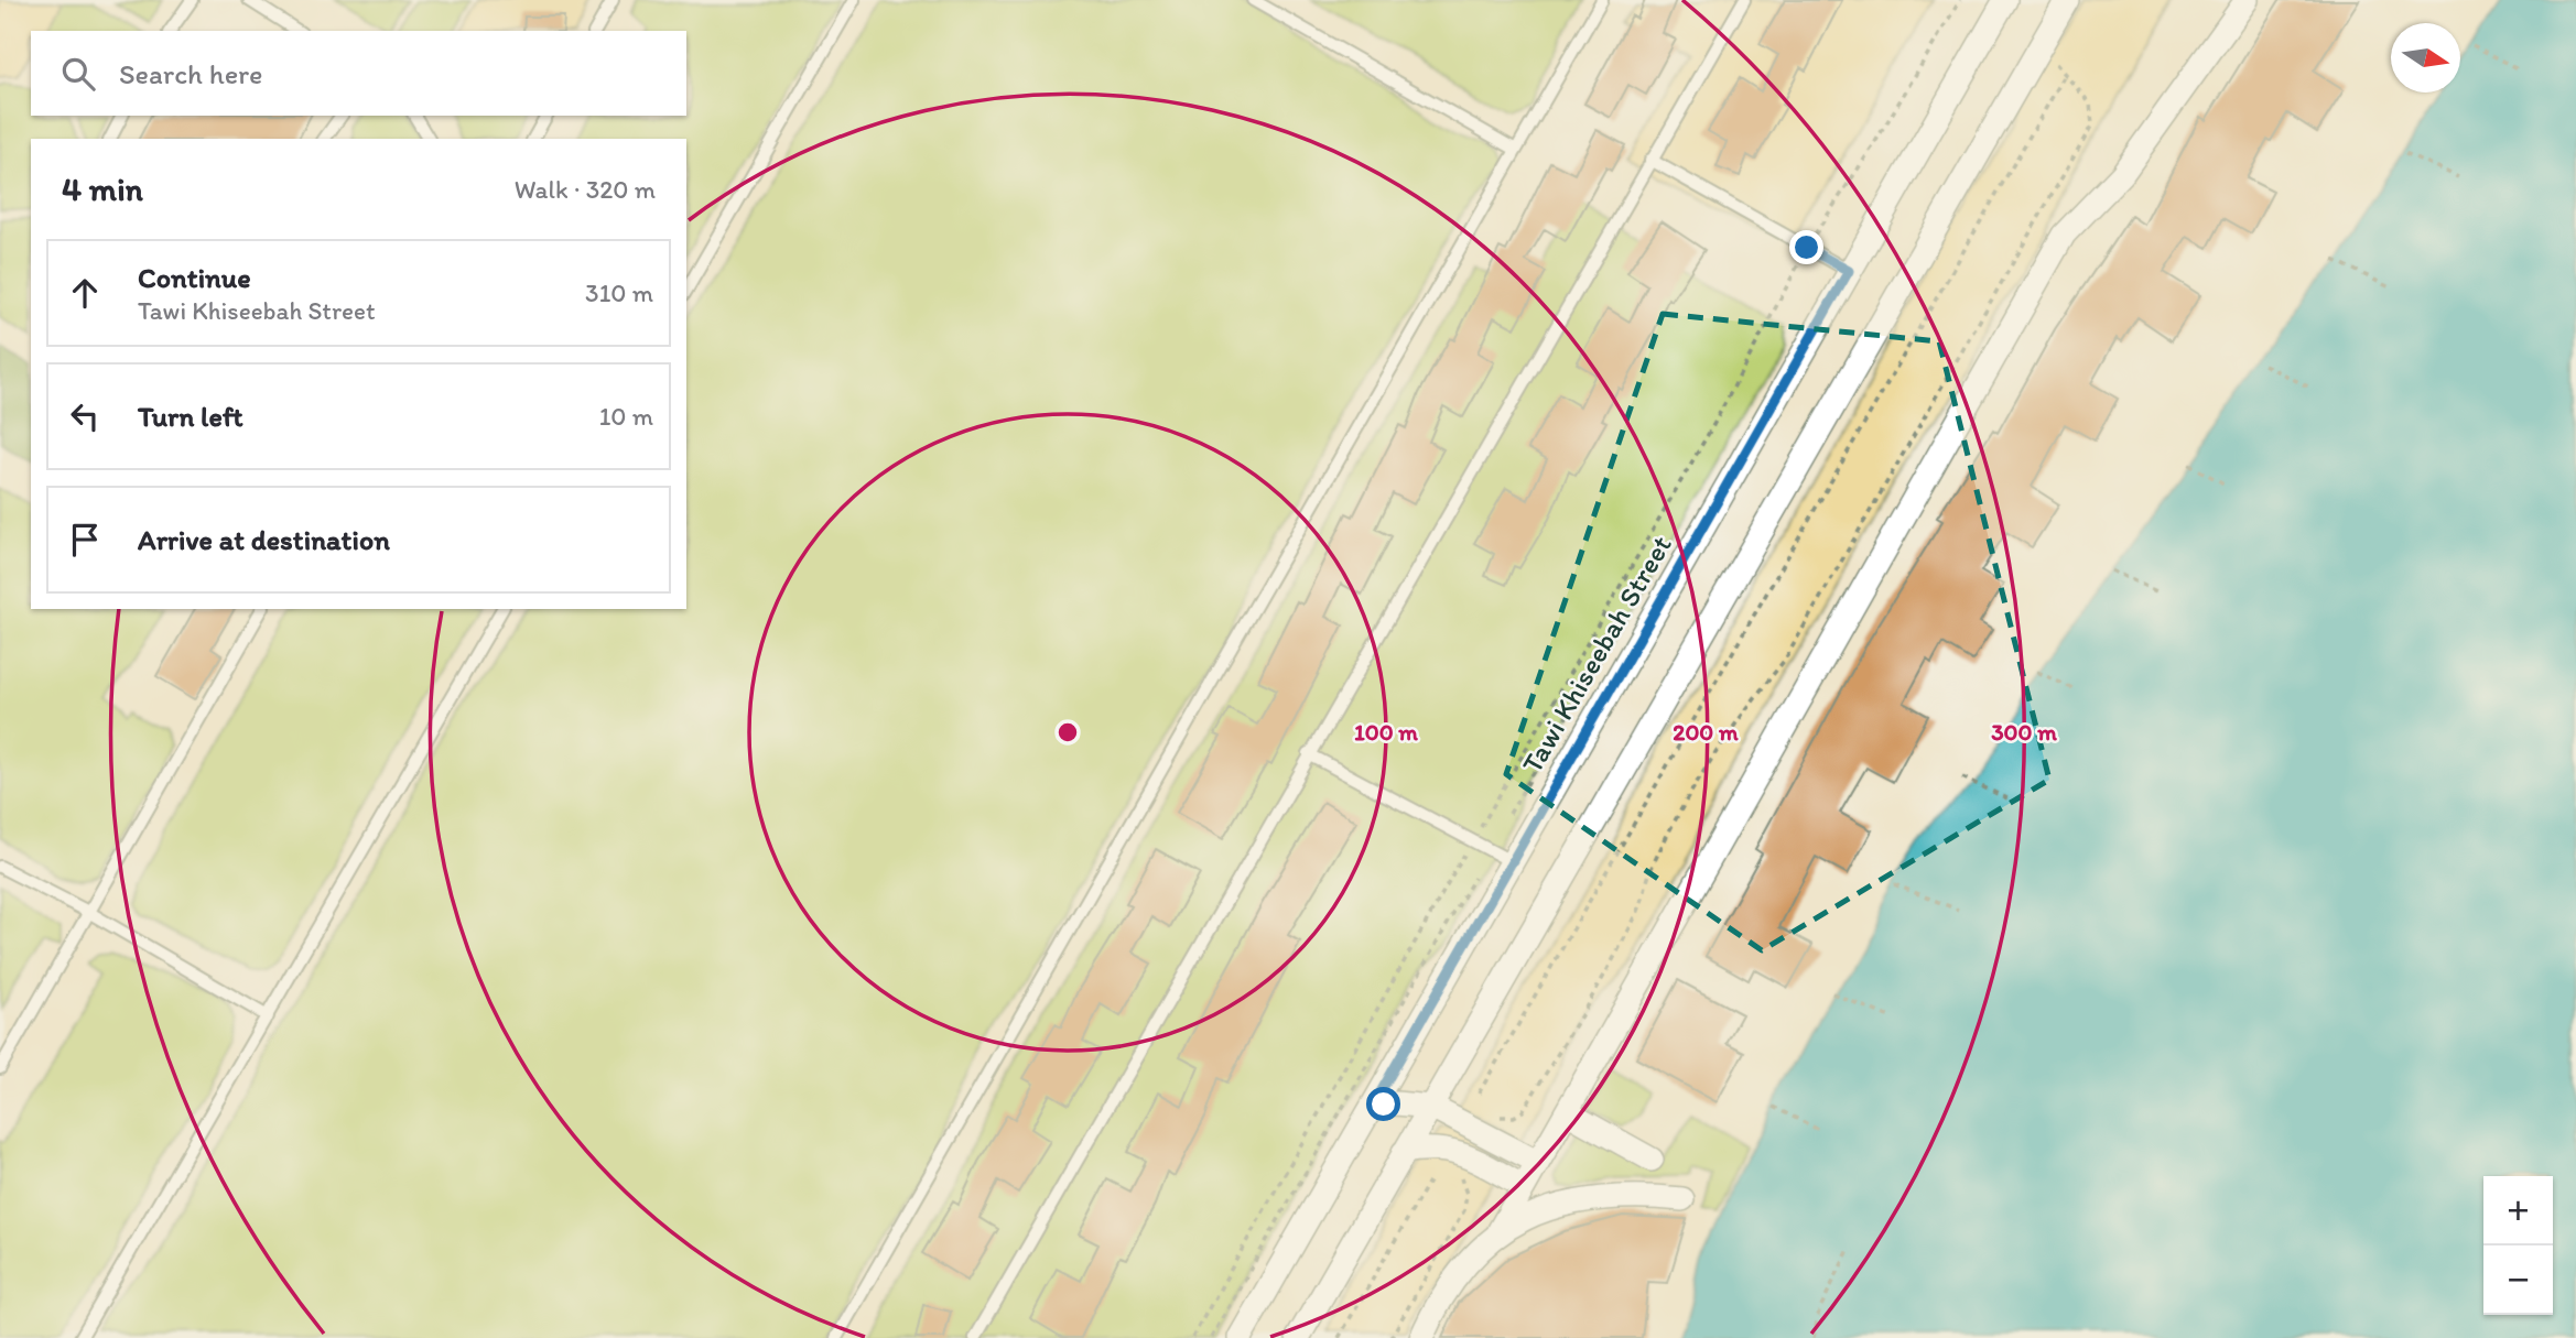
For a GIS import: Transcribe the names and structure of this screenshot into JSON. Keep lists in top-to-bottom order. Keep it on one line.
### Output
{"streets":{"street":["Tawi Khiseebah Street"]},"north":"right","page":{"search":"Search here","heading":["4 min","Walk · 320 m"],"list":[["Continue","Tawi Khiseebah Street","310 m"],["Turn left","10 m"],"Arrive at destination"],"map_buttons":["+","−"]},"rings":["100 m","200 m","300 m"]}
